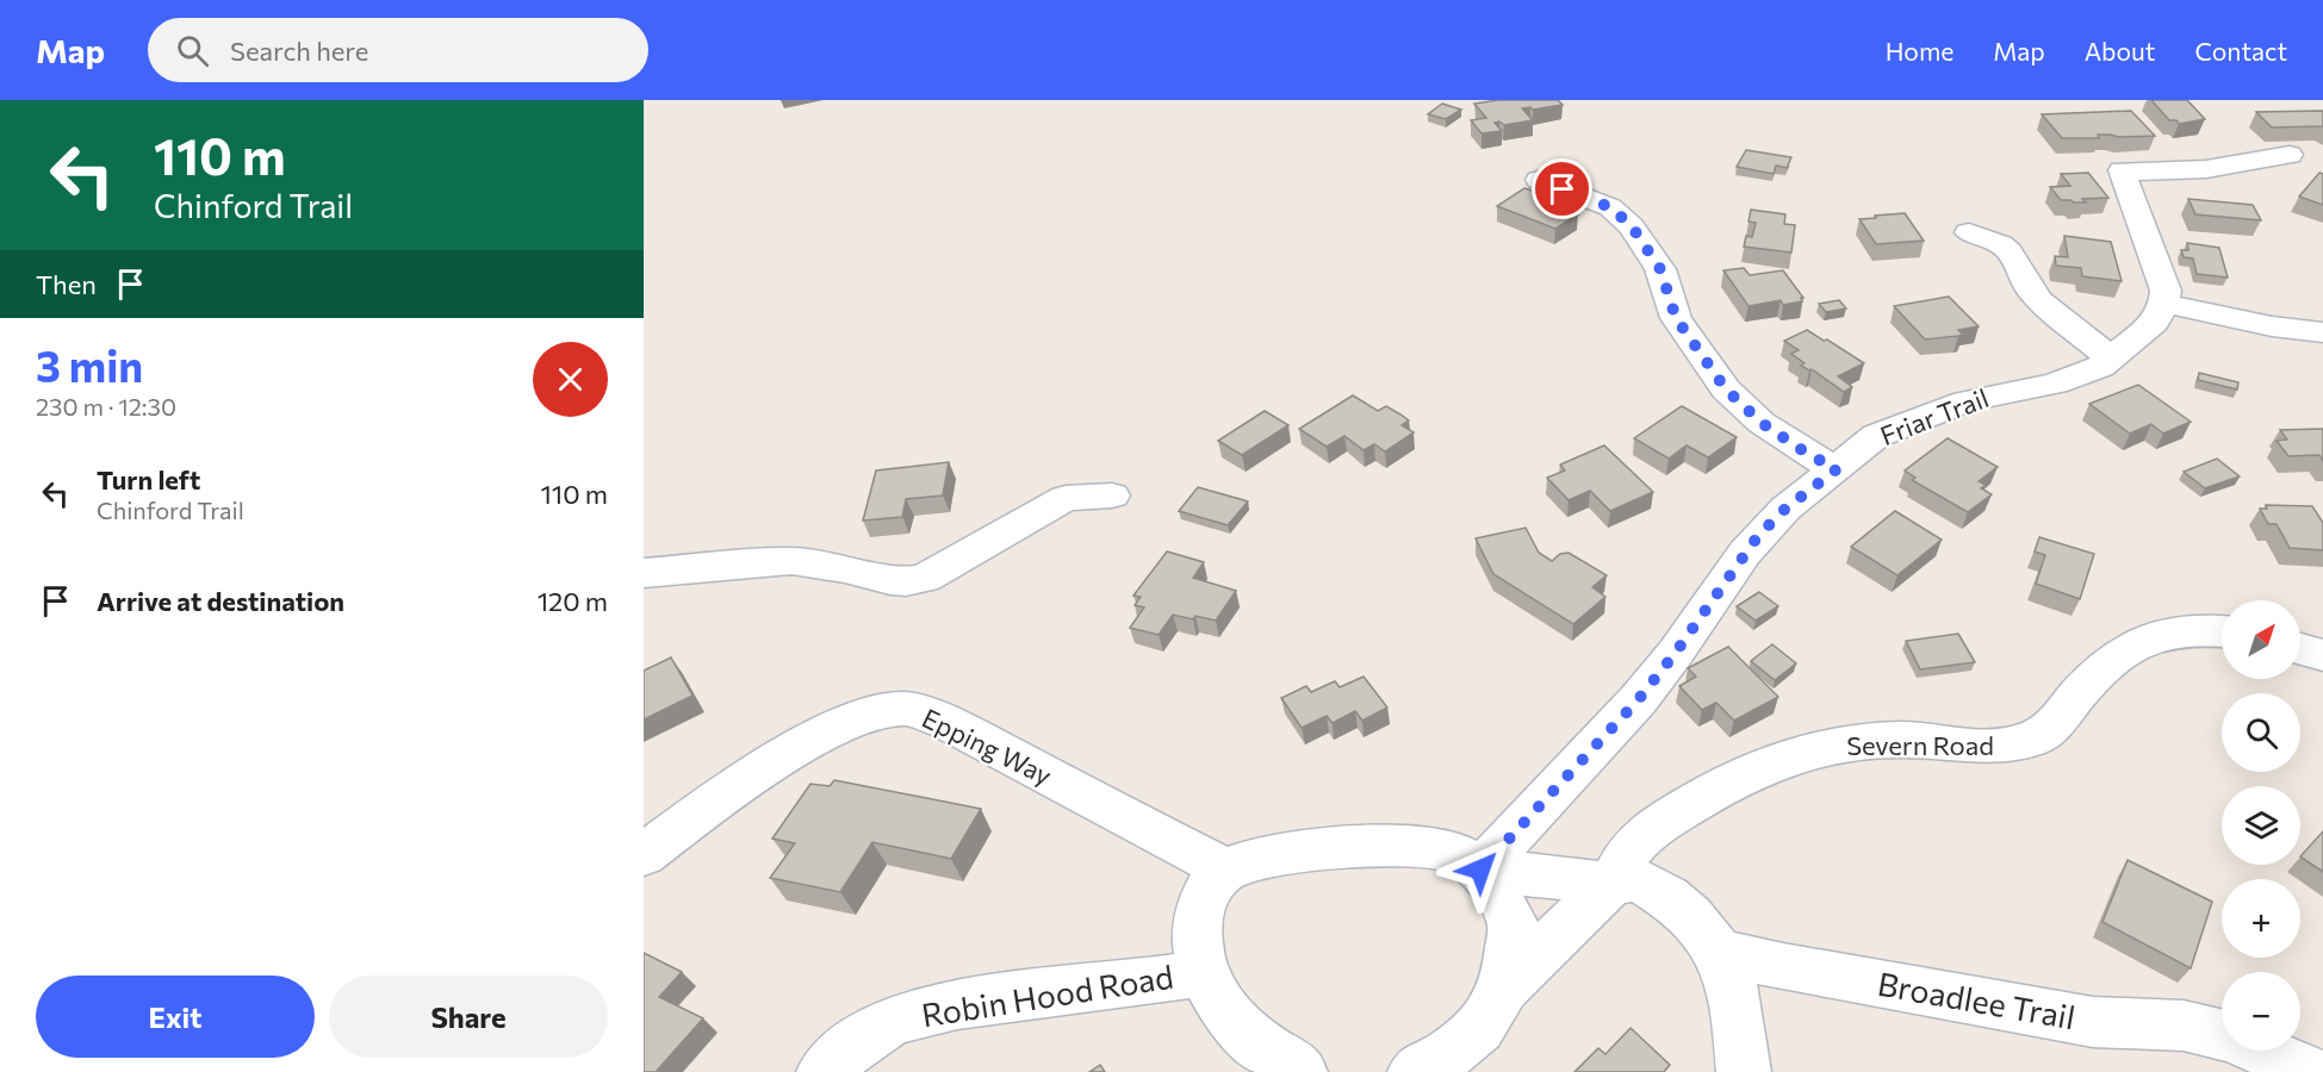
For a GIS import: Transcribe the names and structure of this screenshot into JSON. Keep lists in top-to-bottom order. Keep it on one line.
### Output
{"streets":{"street":["Friar Trail","Severn Road","Epping Way","Robin Hood Road","Broadlee Trail"]},"north":"top right","page":{"header":"Map","search":"Search here","nav":["Home","Map","About","Contact"],"turn":["110 m","Chinford Trail"],"then":"Then","heading":["3 min","230 m · 12:30"],"list":[{"name":"Turn left","note":"Chinford Trail","value":"110 m"},{"name":"Arrive at destination","value":"120 m"}],"map_buttons":["+","−"],"buttons":["Exit","Share"]}}
